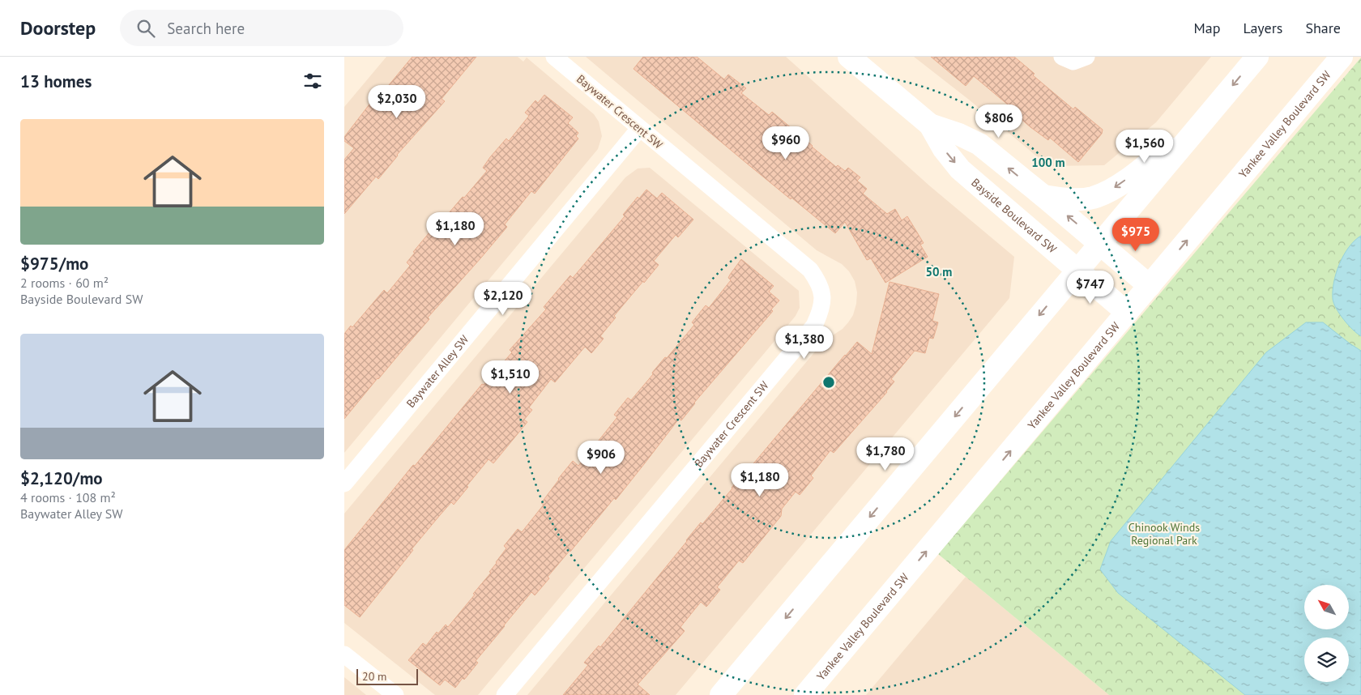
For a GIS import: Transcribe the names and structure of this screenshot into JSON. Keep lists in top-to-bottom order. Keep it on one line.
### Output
{"streets":{"main road":["Yankee Valley Boulevard SW","Bayside Boulevard SW"],"street":["Baywater Crescent SW","Baywater Alley SW"]},"crossings":[["Baywater Crescent SW","Baywater Alley SW"],["Yankee Valley Boulevard SW","Bayside Boulevard SW"]],"parks":["Chinook Winds Regional Park"],"scale_bar":"20 m","north":"top left","page":{"header":"Doorstep","search":"Search here","nav":["Map","Layers","Share"],"heading":"13 homes","price":["$2,030","$806","$960","$1,560","$1,180","$975","$747","$2,120","$1,380","$1,510","$1,780","$906","$1,180"],"list":[{"name":"$975/mo","note":"2 rooms · 60 m² · Bayside Boulevard SW"},{"name":"$2,120/mo","note":"4 rooms · 108 m² · Baywater Alley SW"}],"scale":"20 m"},"rings":["100 m","50 m"]}
